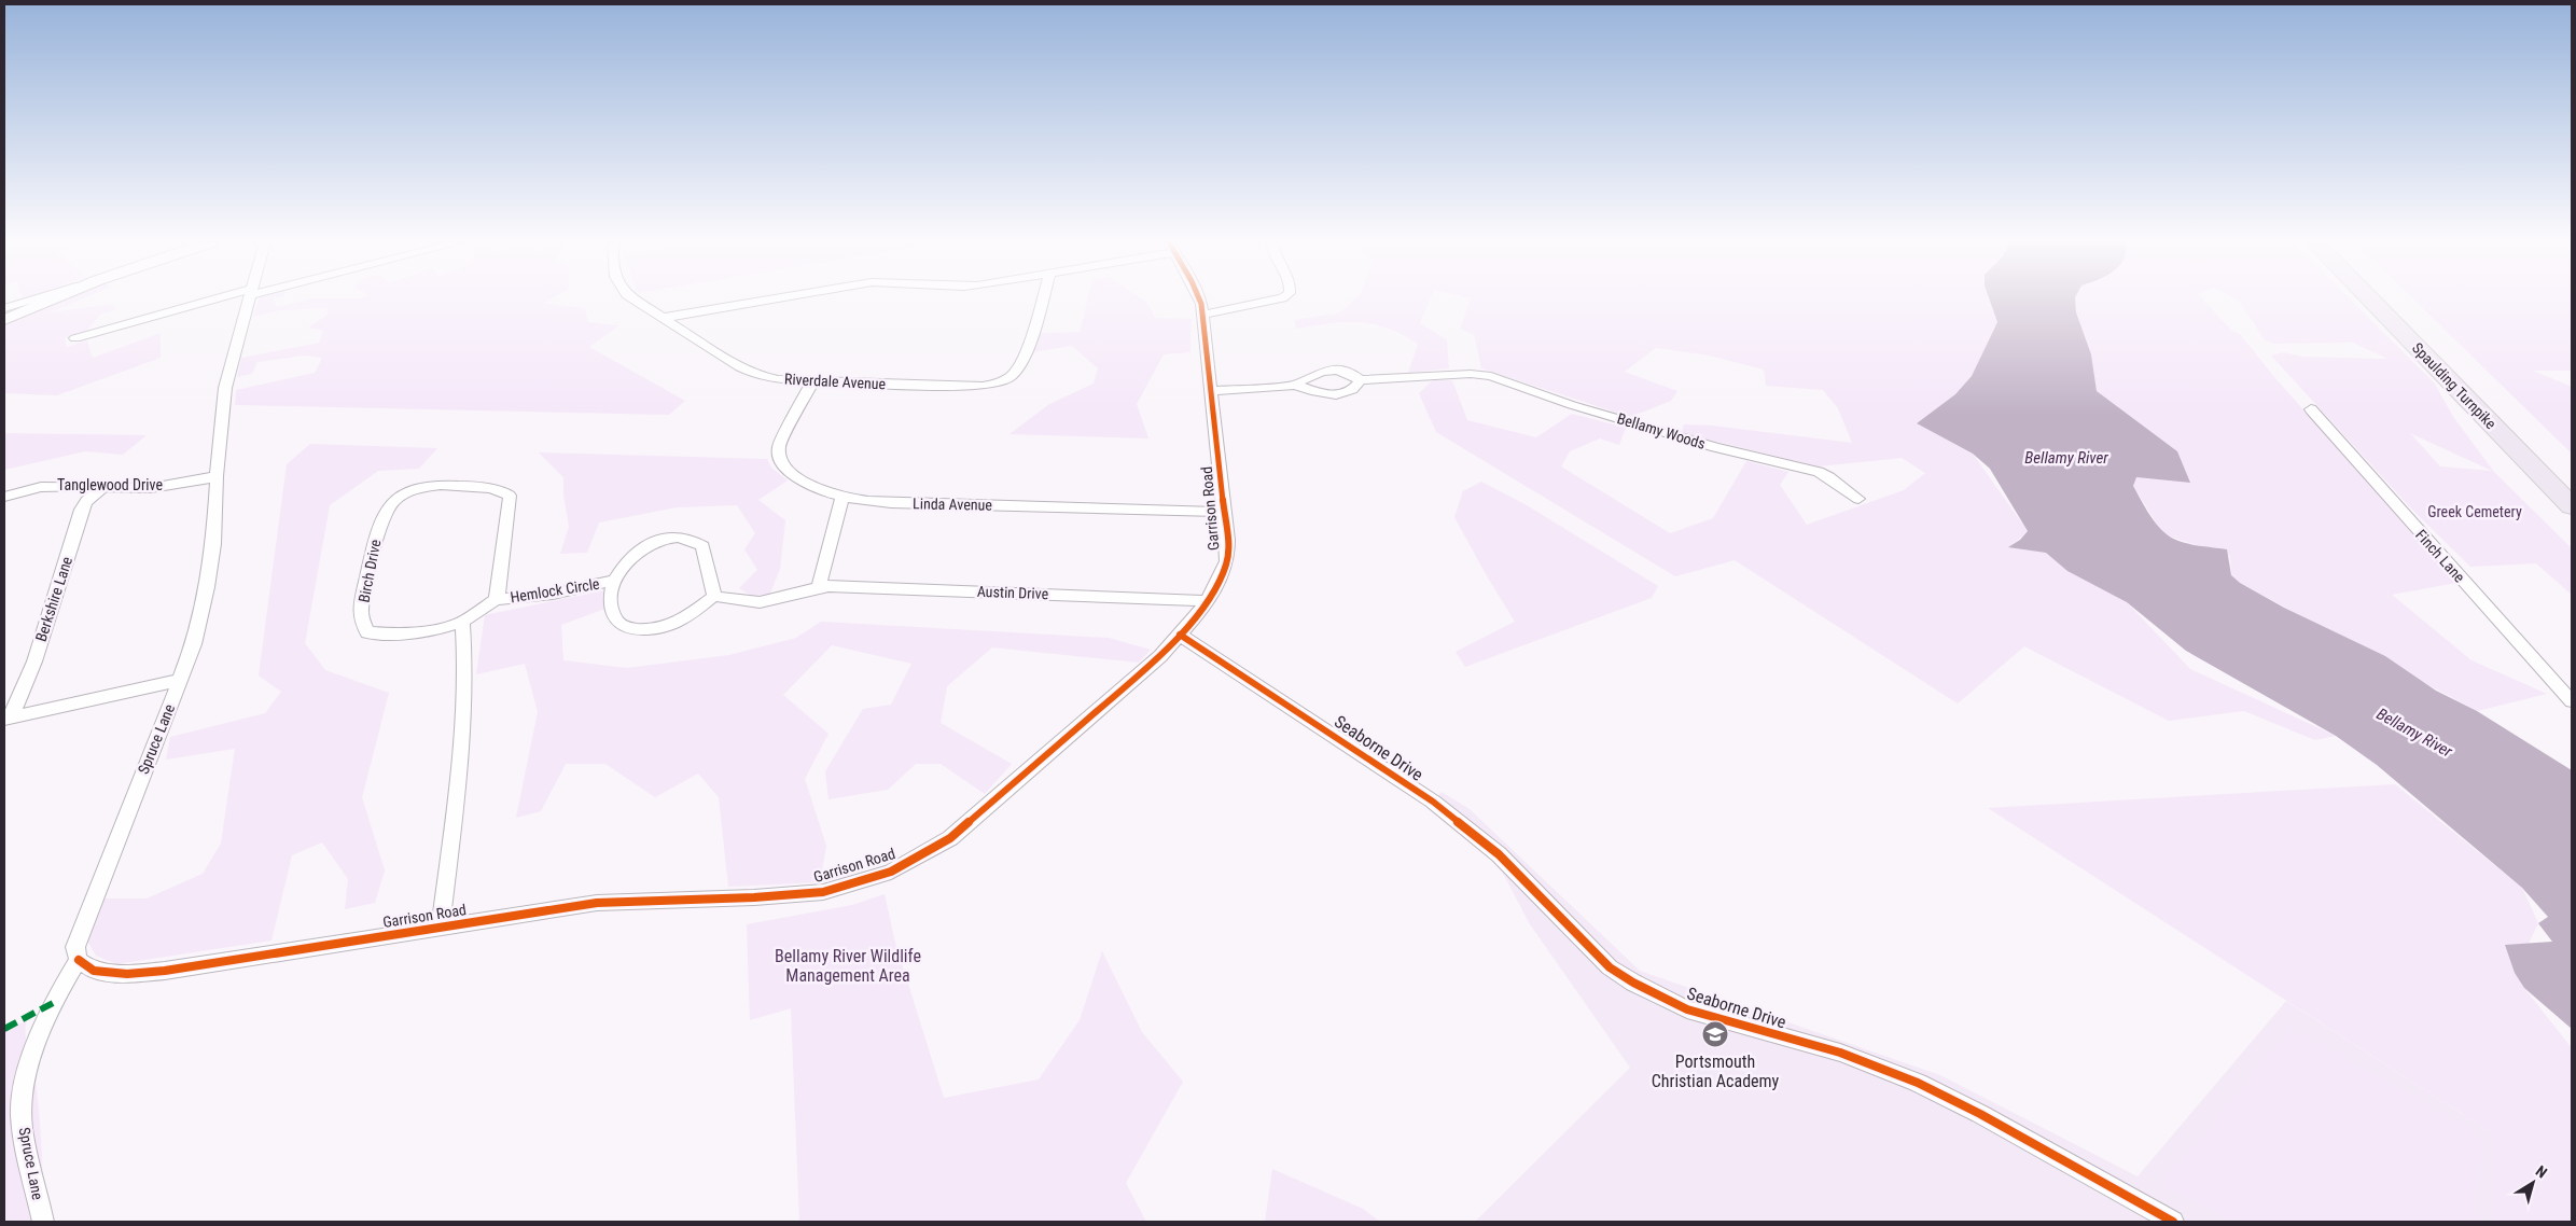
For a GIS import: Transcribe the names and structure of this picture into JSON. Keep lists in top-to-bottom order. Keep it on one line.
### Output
{"streets":{"highway":["Spaulding Turnpike"],"street":["Riverdale Avenue","Bellamy Woods","Tanglewood Drive","Linda Avenue","Garrison Road","Finch Lane","Birch Drive","Hemlock Circle","Austin Drive","Berkshire Lane","Spruce Lane","Seaborne Drive"]},"crossings":[["Riverdale Avenue","Linda Avenue"],["Tanglewood Drive","Berkshire Lane"],["Tanglewood Drive","Spruce Lane"],["Linda Avenue","Garrison Road"],["Garrison Road","Austin Drive"],["Garrison Road","Spruce Lane"],["Garrison Road","Seaborne Drive"],["Birch Drive","Hemlock Circle"]],"water":["Bellamy River"],"parks":["Greek Cemetery","Bellamy River Wildlife Management Area"],"places":{"school or university":["Portsmouth Christian Academy"]},"north":"top right"}
